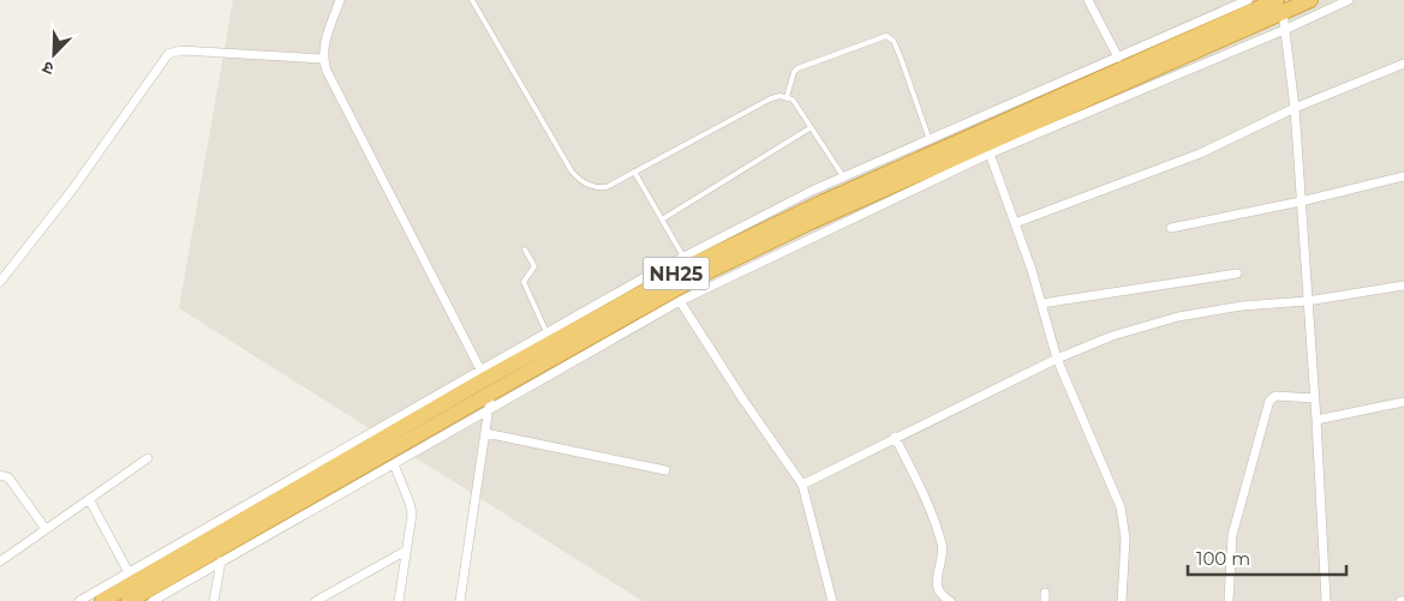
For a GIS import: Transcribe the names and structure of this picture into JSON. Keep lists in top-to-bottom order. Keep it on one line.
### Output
{"streets":{"highway":["NH25"]},"scale_bar":"100 m","north":"bottom left"}
